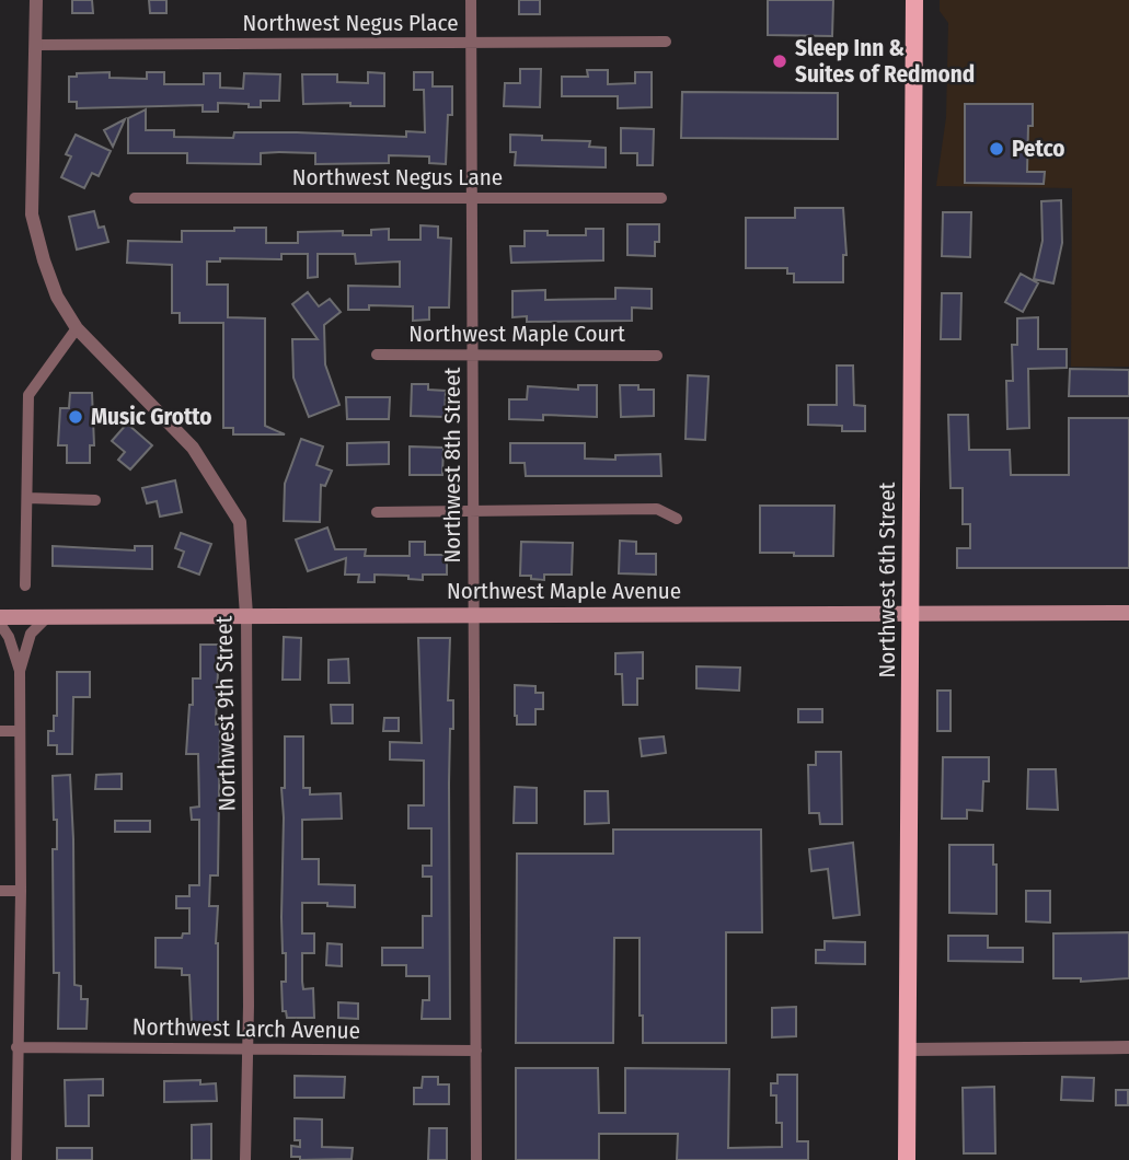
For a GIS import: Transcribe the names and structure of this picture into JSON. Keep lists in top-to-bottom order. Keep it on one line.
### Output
{"streets":{"main road":["Northwest 6th Street","Northwest Maple Avenue"],"street":["Northwest Negus Place","Northwest Negus Lane","Northwest Maple Court","Northwest 8th Street","Northwest 9th Street","Northwest Larch Avenue"]},"crossings":[["Northwest Negus Place","Northwest 8th Street"],["Northwest Negus Place","Northwest 9th Street"],["Northwest Negus Lane","Northwest 8th Street"],["Northwest Maple Court","Northwest 8th Street"],["Northwest 8th Street","Northwest Maple Avenue"],["Northwest 8th Street","Northwest Larch Avenue"],["Northwest 6th Street","Northwest Maple Avenue"],["Northwest Maple Avenue","Northwest 9th Street"],["Northwest 9th Street","Northwest Larch Avenue"]],"places":["Sleep Inn & Suites of Redmond","Petco","Music Grotto"]}
